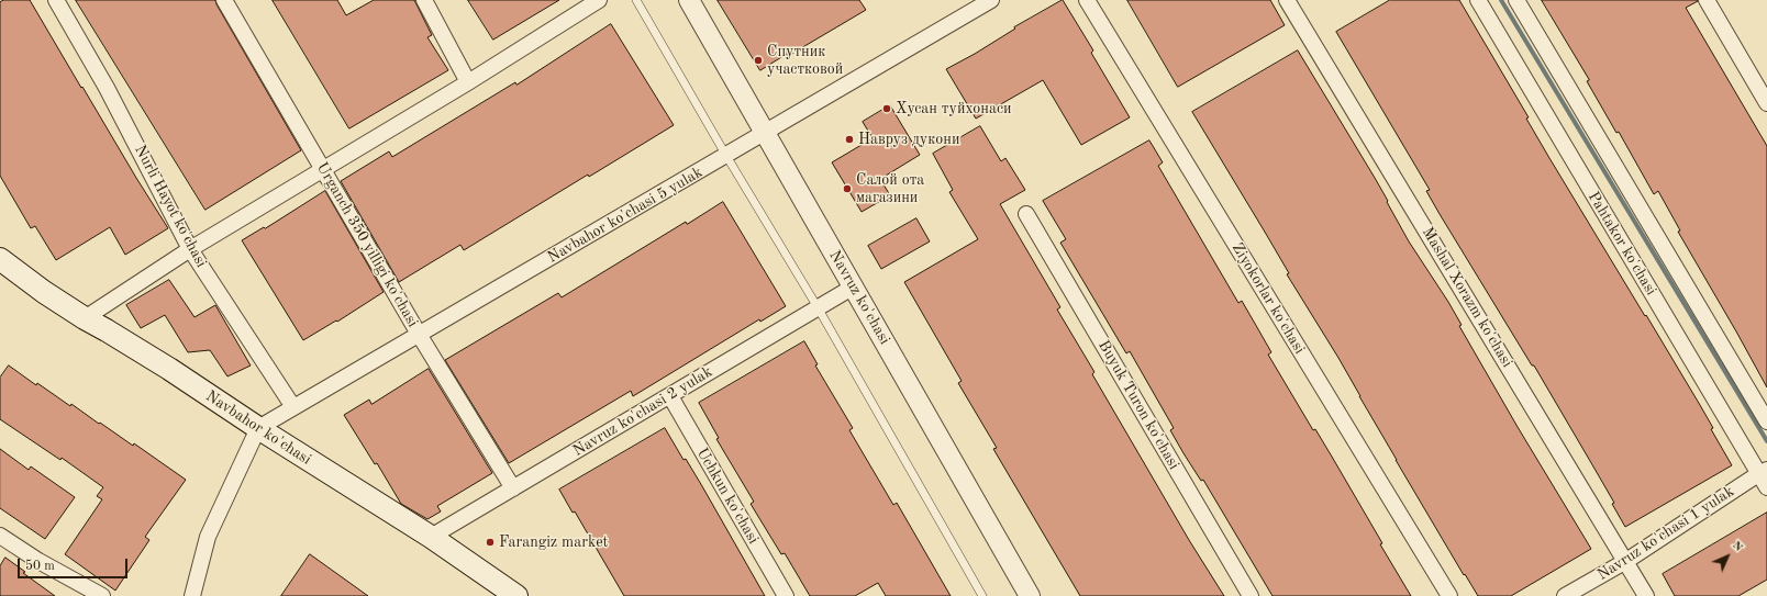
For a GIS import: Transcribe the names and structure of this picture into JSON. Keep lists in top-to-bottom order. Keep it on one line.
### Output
{"streets":{"main road":["Navbahor ko'chasi"],"street":["Nurli Hayot ko'chasi","Navbahor ko'chasi 5 yulak","Pahtakor ko'chasi","Urganch 350 yilligi ko'chasi","Navruz ko'chasi","Mashal Xorazm ko'chasi","Ziyokorlar ko'chasi","Buyuk Turon ko'chasi","Navruz ko'chasi 2 yulak","Uchkun ko'chasi","Navruz ko'chasi 1 yulak"]},"crossings":[["Nurli Hayot ko'chasi","Navbahor ko'chasi 5 yulak"],["Navbahor ko'chasi 5 yulak","Urganch 350 yilligi ko'chasi"],["Navbahor ko'chasi 5 yulak","Navruz ko'chasi"],["Navbahor ko'chasi 5 yulak","Navbahor ko'chasi"],["Pahtakor ko'chasi","Navruz ko'chasi 1 yulak"],["Urganch 350 yilligi ko'chasi","Navruz ko'chasi 2 yulak"],["Navruz ko'chasi","Navruz ko'chasi 2 yulak"],["Mashal Xorazm ko'chasi","Navruz ko'chasi 1 yulak"],["Navruz ko'chasi 2 yulak","Navbahor ko'chasi"],["Navruz ko'chasi 2 yulak","Uchkun ko'chasi"]],"places":["Спутник участковой","Хусан туйхонаси","Навруз дукони","Салой ота магазини","Farangiz market"],"scale_bar":"50 m","north":"top right"}
